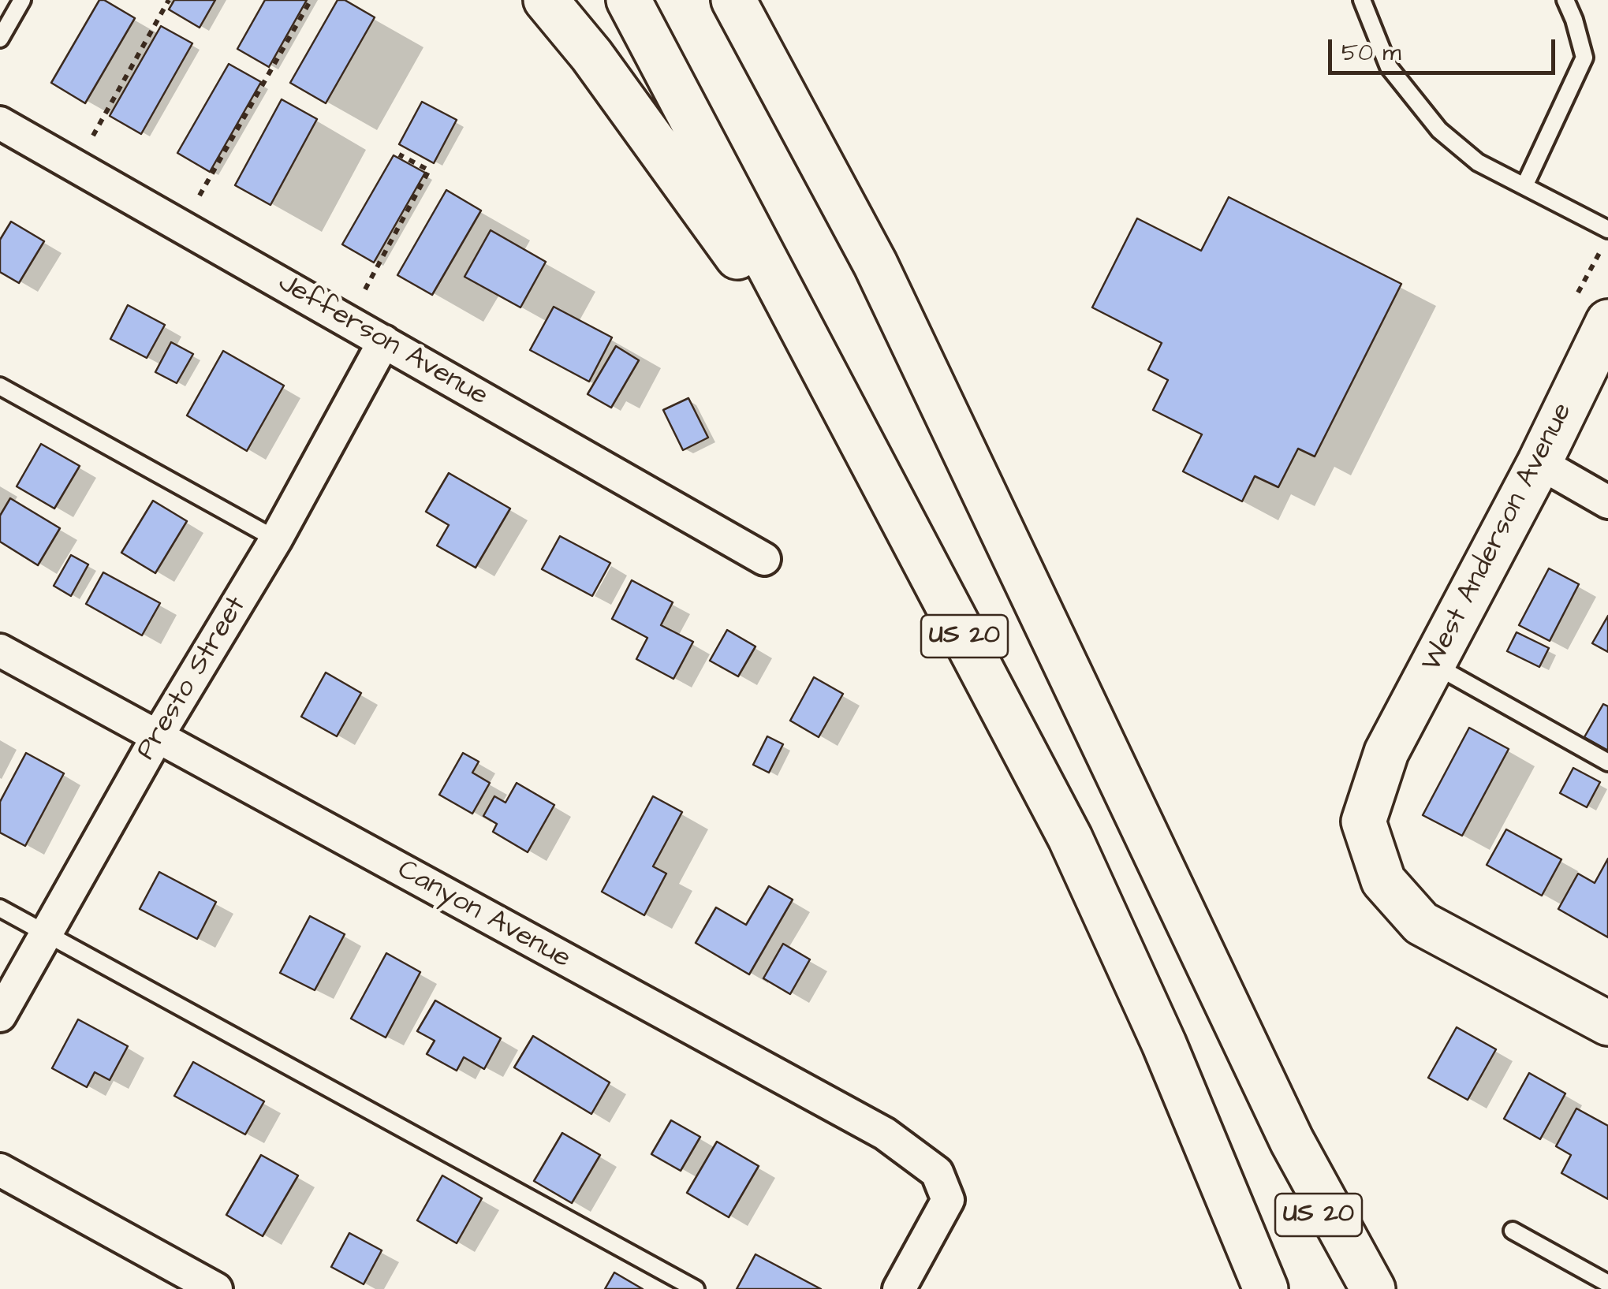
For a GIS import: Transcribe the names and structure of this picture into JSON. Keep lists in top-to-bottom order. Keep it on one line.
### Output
{"streets":{"main road":["West Anderson Avenue","US 20"],"street":["Jefferson Avenue","Presto Street","Canyon Avenue"]},"crossings":[["Jefferson Avenue","Presto Street"],["Presto Street","Canyon Avenue"]],"scale_bar":"50 m"}
